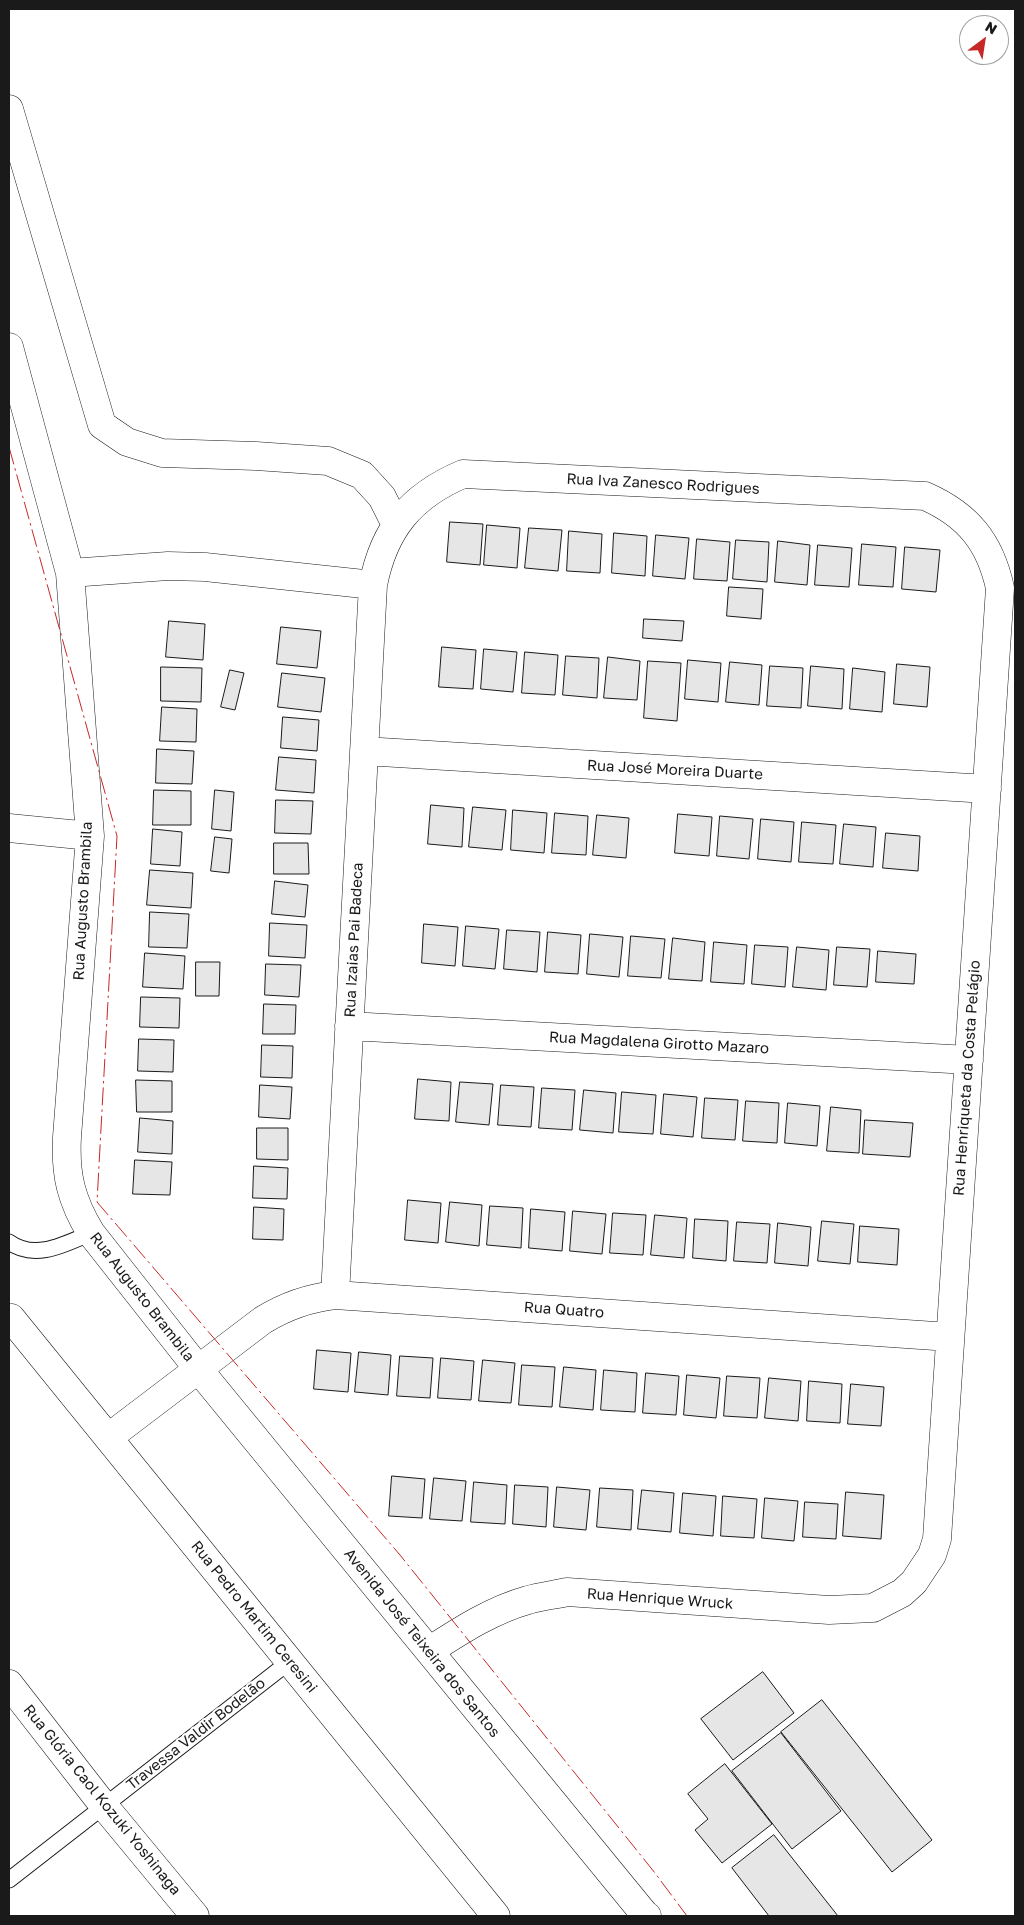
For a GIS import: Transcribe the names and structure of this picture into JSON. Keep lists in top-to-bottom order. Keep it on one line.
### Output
{"streets":{"street":["Rua Iva Zanesco Rodrigues","Rua José Moreira Duarte","Rua Augusto Brambila","Rua Izaias Pai Badeca","Rua Magdalena Girotto Mazaro","Rua Henriqueta da Costa Pelágio","Rua Quatro","Rua Henrique Wruck","Rua Pedro Martim Ceresini","Avenida José Teixeira dos Santos","Rua Glória Caol Kozuki Yoshinaga"],"lane":["Travessa Valdir Bodelão"]},"crossings":[["Rua Iva Zanesco Rodrigues","Rua Izaias Pai Badeca"],["Rua Iva Zanesco Rodrigues","Rua Henriqueta da Costa Pelágio"],["Rua José Moreira Duarte","Rua Izaias Pai Badeca"],["Rua José Moreira Duarte","Rua Henriqueta da Costa Pelágio"],["Rua Augusto Brambila","Rua Quatro"],["Rua Augusto Brambila","Avenida José Teixeira dos Santos"],["Rua Izaias Pai Badeca","Rua Magdalena Girotto Mazaro"],["Rua Izaias Pai Badeca","Rua Quatro"],["Rua Magdalena Girotto Mazaro","Rua Henriqueta da Costa Pelágio"],["Rua Henriqueta da Costa Pelágio","Rua Quatro"],["Rua Henriqueta da Costa Pelágio","Rua Henrique Wruck"],["Rua Quatro","Rua Pedro Martim Ceresini"],["Rua Quatro","Avenida José Teixeira dos Santos"],["Rua Henrique Wruck","Avenida José Teixeira dos Santos"],["Rua Pedro Martim Ceresini","Travessa Valdir Bodelão"],["Travessa Valdir Bodelão","Rua Glória Caol Kozuki Yoshinaga"]],"north":"top right"}
